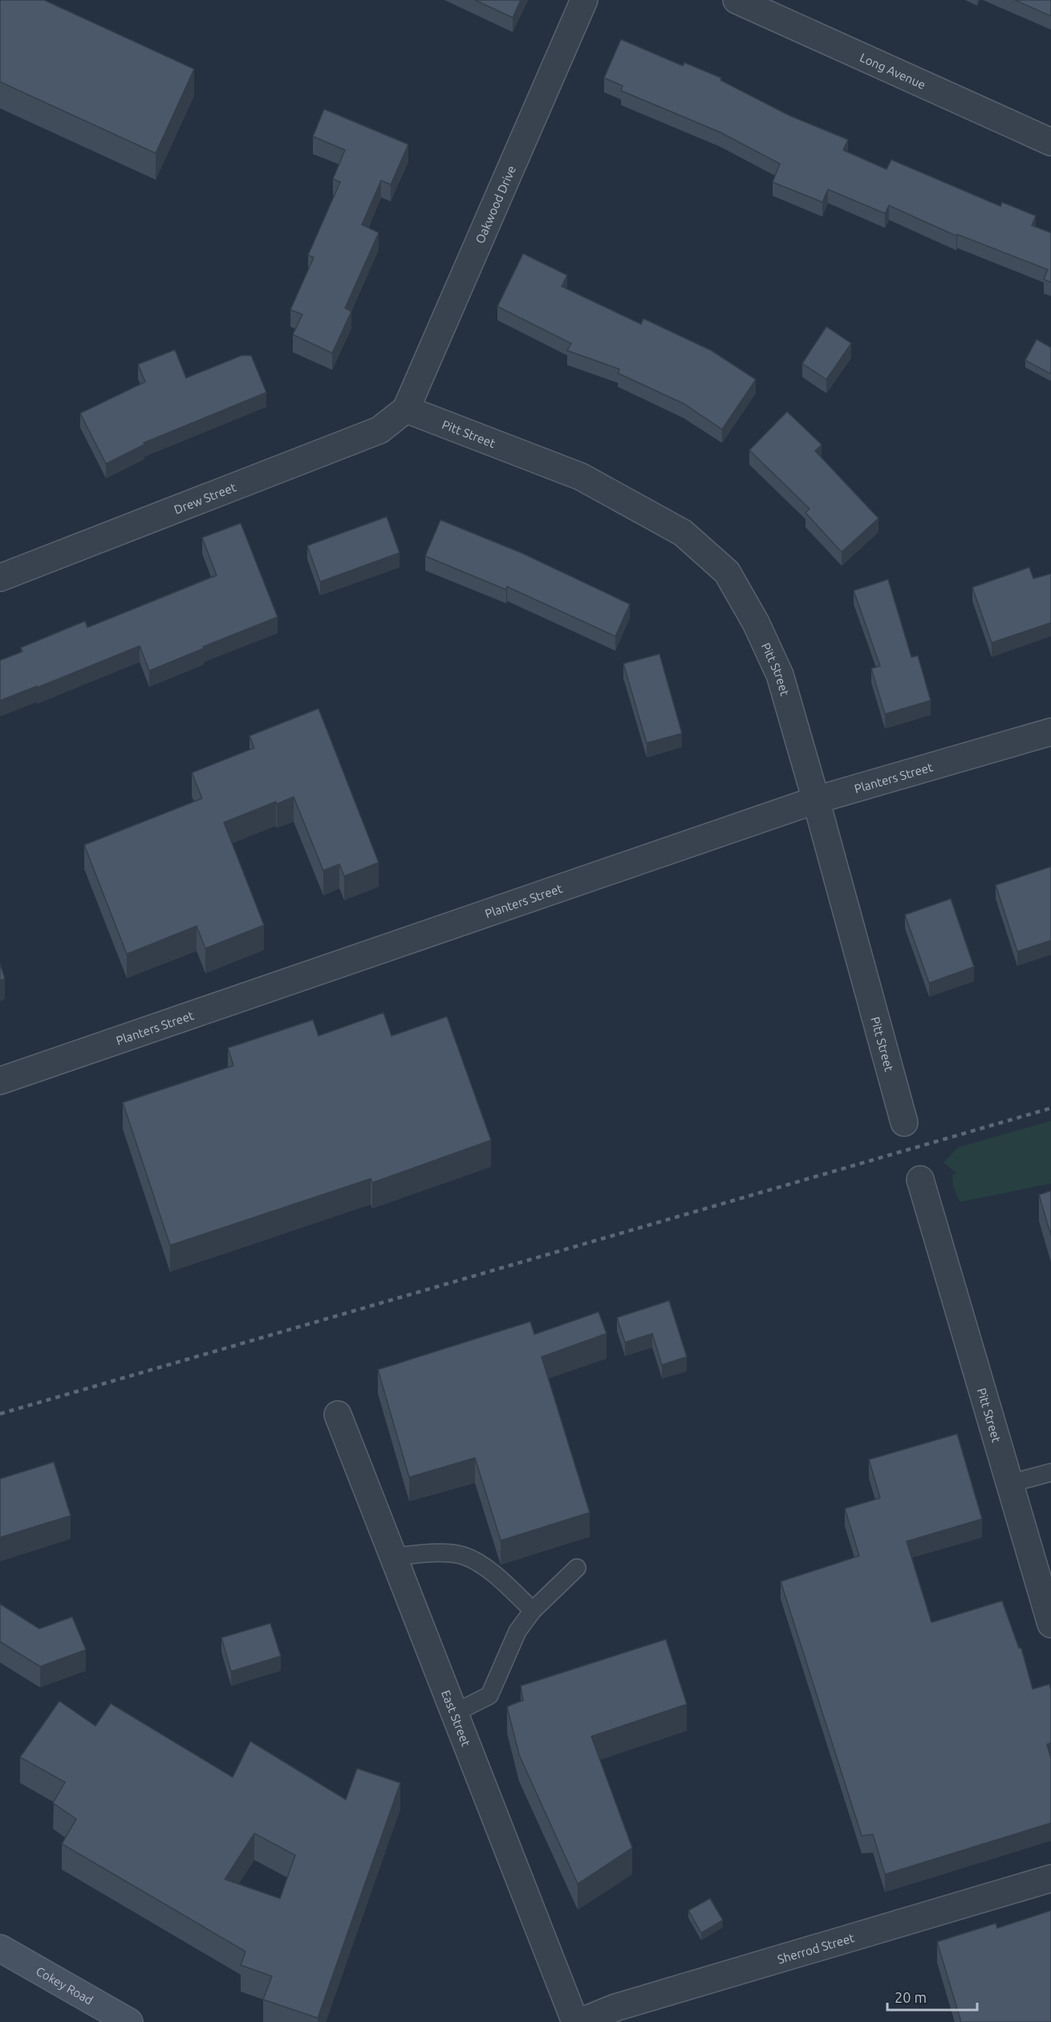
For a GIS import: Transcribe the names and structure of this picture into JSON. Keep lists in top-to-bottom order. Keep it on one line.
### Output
{"streets":{"street":["Long Avenue","Oakwood Drive","Pitt Street","Drew Street","Planters Street","East Street","Sherrod Street","Cokey Road"]},"crossings":[["Oakwood Drive","Pitt Street"],["Oakwood Drive","Drew Street"],["Pitt Street","Drew Street"],["Pitt Street","Planters Street"]],"scale_bar":"20 m"}
